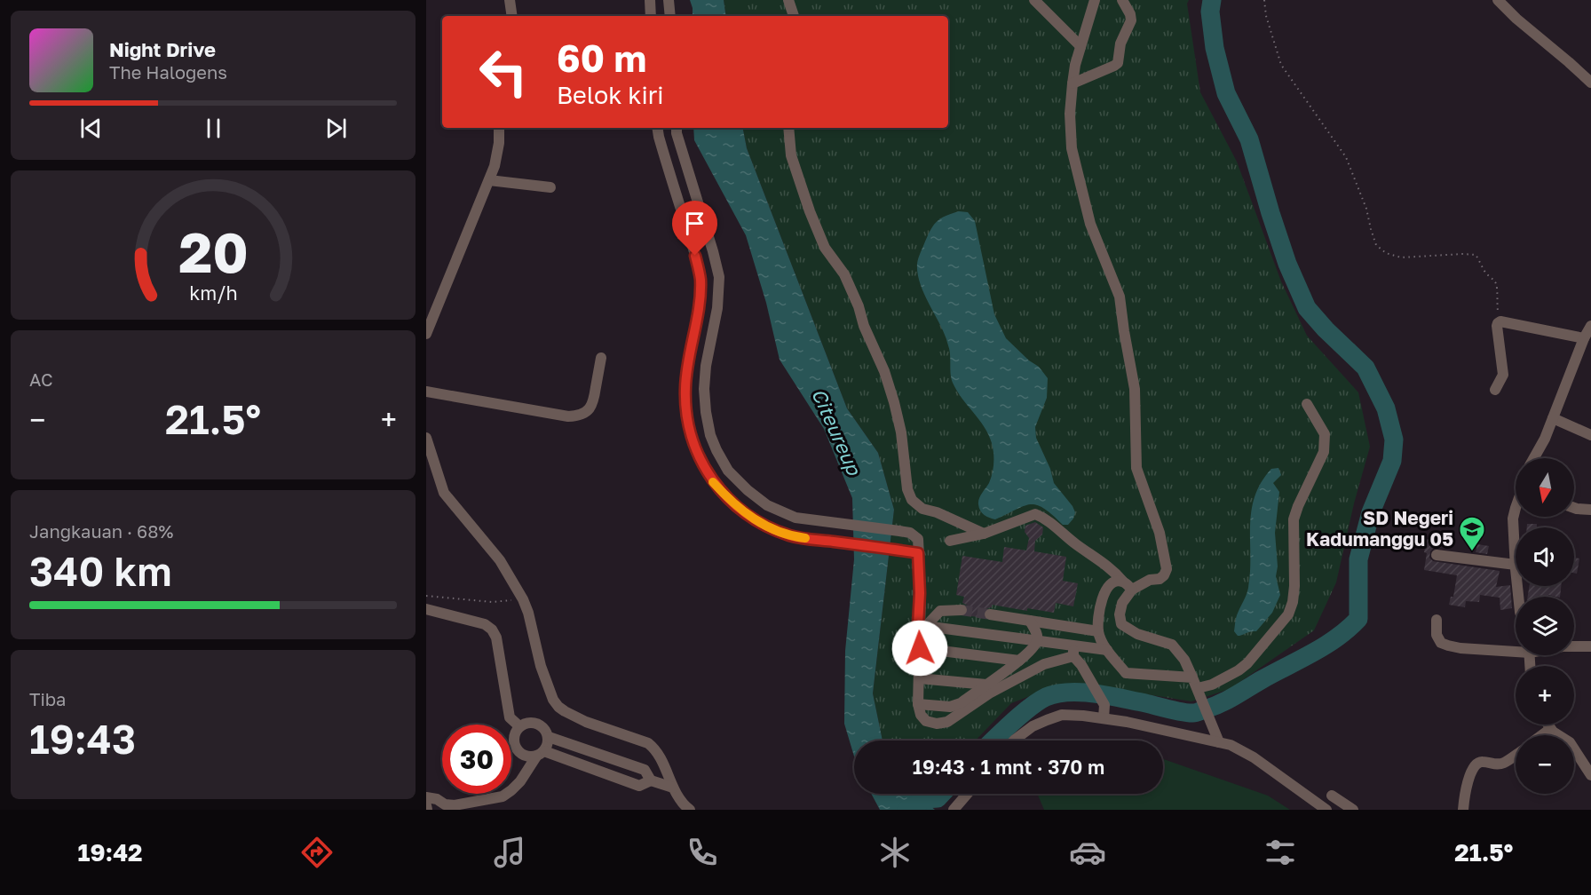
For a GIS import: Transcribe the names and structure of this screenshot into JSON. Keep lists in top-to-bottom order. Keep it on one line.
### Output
{"water":["Citeureup"],"places":{"school or university":["SD Negeri Kadumanggu 05"]},"north":"bottom","page":{"turn":["60 m","Belok kiri"],"song":["Night Drive","The Halogens"],"tile":["AC",["Jangkauan · 68%","340 km"],["Tiba","19:43"]],"heat":["−","21.5°","+"],"map_buttons":["+","−"],"limit":"30","trip":"19:43 · 1 mnt · 370 m","tabs":["19:42","21.5°"],"gauge":["20","km/h"]}}
